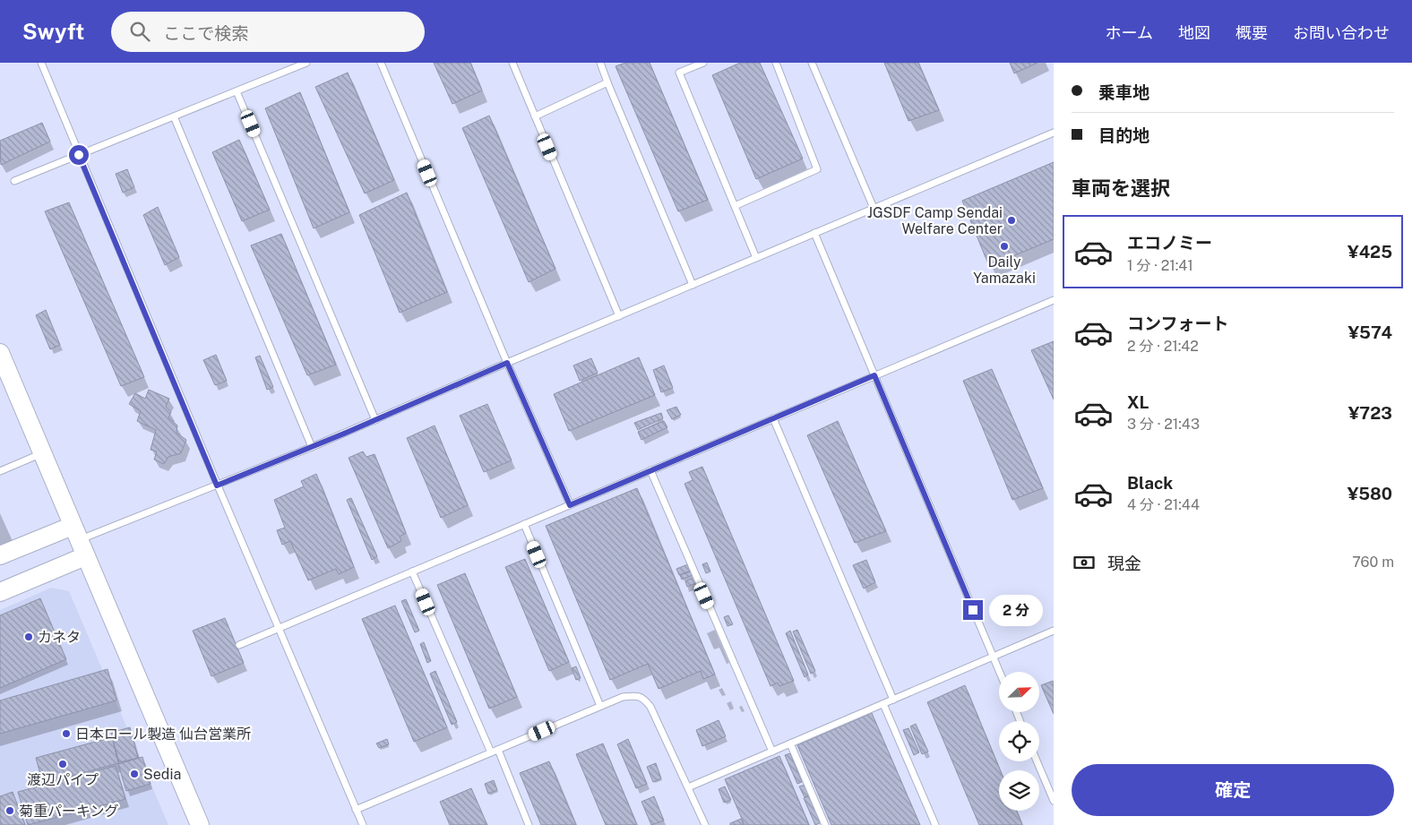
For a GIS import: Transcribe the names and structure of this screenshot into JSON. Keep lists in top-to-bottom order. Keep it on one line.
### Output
{"places":["JGSDF Camp Sendai Welfare Center","Daily Yamazaki","カネタ","日本ロール製造 仙台営業所","渡辺パイプ","Sedia","菊重パーキング"],"north":"top right","page":{"header":"Swyft","search":"ここで検索","nav":["ホーム","地図","概要","お問い合わせ"],"banner":["乗車地","目的地"],"heading":"車両を選択","list":[{"name":"エコノミー","note":"1 分 · 21:41","value":"¥425"},{"name":"コンフォート","note":"2 分 · 21:42","value":"¥574"},{"name":"XL","note":"3 分 · 21:43","value":"¥723"},{"name":"Black","note":"4 分 · 21:44","value":"¥580"}],"pay":["現金","760 m"],"bubble":"2 分","buttons":"確定"}}
